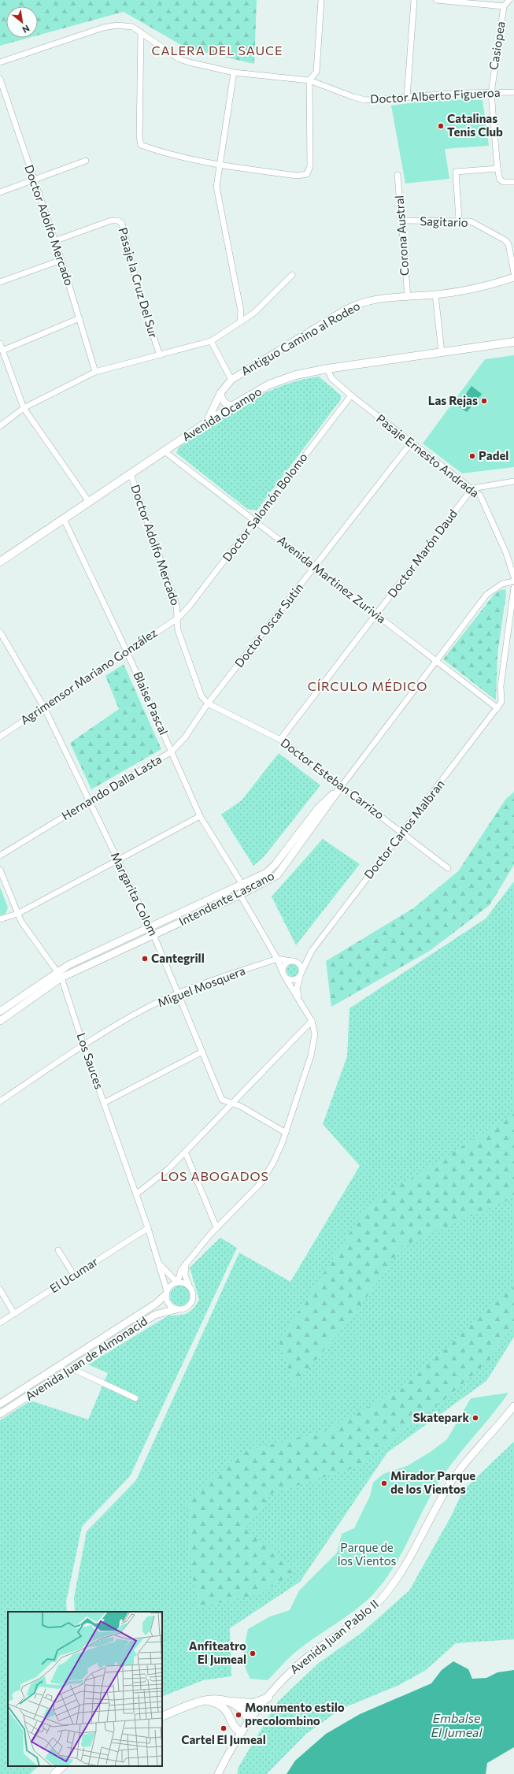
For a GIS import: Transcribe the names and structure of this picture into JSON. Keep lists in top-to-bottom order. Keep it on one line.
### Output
{"streets":{"main road":["Antiguo Camino al Rodeo","Avenida Ocampo","Intendente Lascano","Avenida Juan de Almonacid","Avenida Juan Pablo II"],"street":["Casiopea","Doctor Alberto Figueroa","Sagitario","Doctor Adolfo Mercado","Corona Austral","Pasaje la Cruz Del Sur","Pasaje Ernesto Andrada","Doctor Salomón Bolomo","Doctor Marón Daud","Avenida Martinez Zurivia","Doctor Oscar Sutin","Agrimensor Mariano González","Blaise Pascal","Doctor Esteban Carrizo","Hernando Dalla Lasta","Doctor Carlos Malbran","Margarita Colom","Miguel Mosquera","Los Sauces","El Ucumar"]},"crossings":[["Casiopea","Doctor Alberto Figueroa"],["Sagitario","Corona Austral"],["Doctor Adolfo Mercado","Pasaje la Cruz Del Sur"],["Doctor Adolfo Mercado","Avenida Ocampo"],["Doctor Adolfo Mercado","Doctor Salomón Bolomo"],["Doctor Adolfo Mercado","Doctor Oscar Sutin"],["Doctor Adolfo Mercado","Agrimensor Mariano González"],["Doctor Adolfo Mercado","Doctor Esteban Carrizo"],["Doctor Adolfo Mercado","Hernando Dalla Lasta"],["Corona Austral","Antiguo Camino al Rodeo"],["Antiguo Camino al Rodeo","Avenida Ocampo"],["Avenida Ocampo","Pasaje Ernesto Andrada"],["Avenida Ocampo","Avenida Martinez Zurivia"],["Avenida Ocampo","Blaise Pascal"],["Pasaje Ernesto Andrada","Doctor Salomón Bolomo"],["Pasaje Ernesto Andrada","Doctor Marón Daud"],["Pasaje Ernesto Andrada","Doctor Oscar Sutin"],["Doctor Salomón Bolomo","Avenida Martinez Zurivia"],["Doctor Salomón Bolomo","Agrimensor Mariano González"],["Doctor Marón Daud","Avenida Martinez Zurivia"],["Doctor Marón Daud","Doctor Esteban Carrizo"],["Avenida Martinez Zurivia","Doctor Oscar Sutin"],["Avenida Martinez Zurivia","Doctor Carlos Malbran"],["Doctor Oscar Sutin","Doctor Esteban Carrizo"],["Doctor Oscar Sutin","Hernando Dalla Lasta"],["Agrimensor Mariano González","Blaise Pascal"],["Agrimensor Mariano González","Margarita Colom"],["Blaise Pascal","Hernando Dalla Lasta"],["Blaise Pascal","Intendente Lascano"],["Doctor Esteban Carrizo","Hernando Dalla Lasta"],["Doctor Esteban Carrizo","Doctor Carlos Malbran"],["Doctor Esteban Carrizo","Intendente Lascano"],["Hernando Dalla Lasta","Margarita Colom"],["Margarita Colom","Intendente Lascano"],["Margarita Colom","Miguel Mosquera"],["Intendente Lascano","Los Sauces"],["Miguel Mosquera","Los Sauces"],["Los Sauces","El Ucumar"],["Los Sauces","Avenida Juan de Almonacid"]],"districts":["CALERA DEL SAUCE","CÍRCULO MÉDICO","LOS ABOGADOS"],"water":["Embalse El Jumeal"],"parks":["Parque de los Vientos"],"places":["Catalinas Tenis Club","Las Rejas","Padel","Cantegrill","Skatepark","Mirador Parque de los Vientos","Anfiteatro El Jumeal","Monumento estilo precolombino","Cartel El Jumeal"],"north":"bottom right"}
